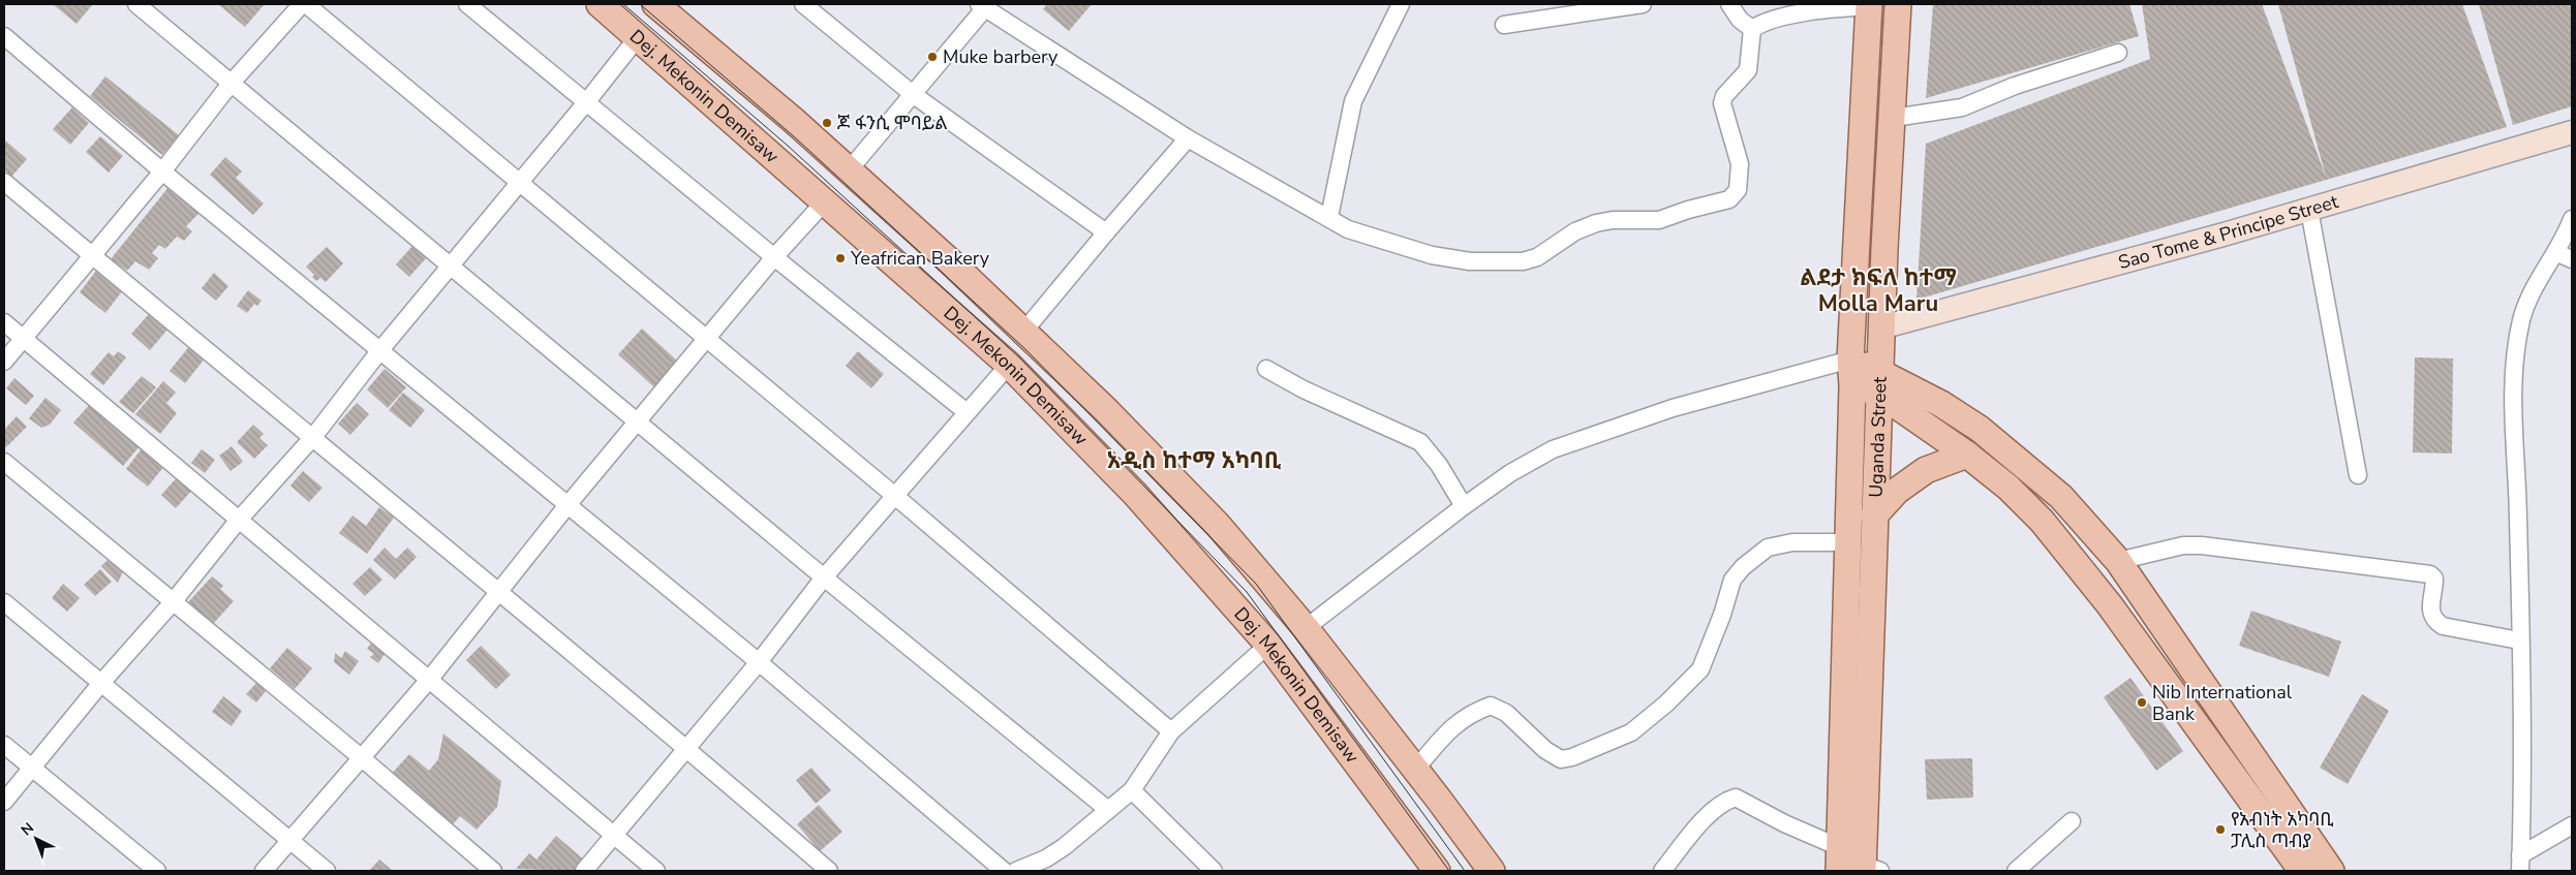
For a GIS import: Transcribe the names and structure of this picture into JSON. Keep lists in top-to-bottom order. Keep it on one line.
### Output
{"streets":{"main road":["Dej. Mekonin Demisaw","Sao Tome & Principe Street","Uganda Street"]},"crossings":[["Sao Tome & Principe Street","Uganda Street"]],"districts":["ልደታ ክፍለ ከተማ Molla Maru","አዲስ ከተማ አካባቢ"],"places":["Muke barbery","ጆ ፋንሲ ሞባይል","Yeafrican Bakery","Nib International Bank","የአብነት አካባቢ ፓሊስ ጣብያ"],"north":"top left"}
